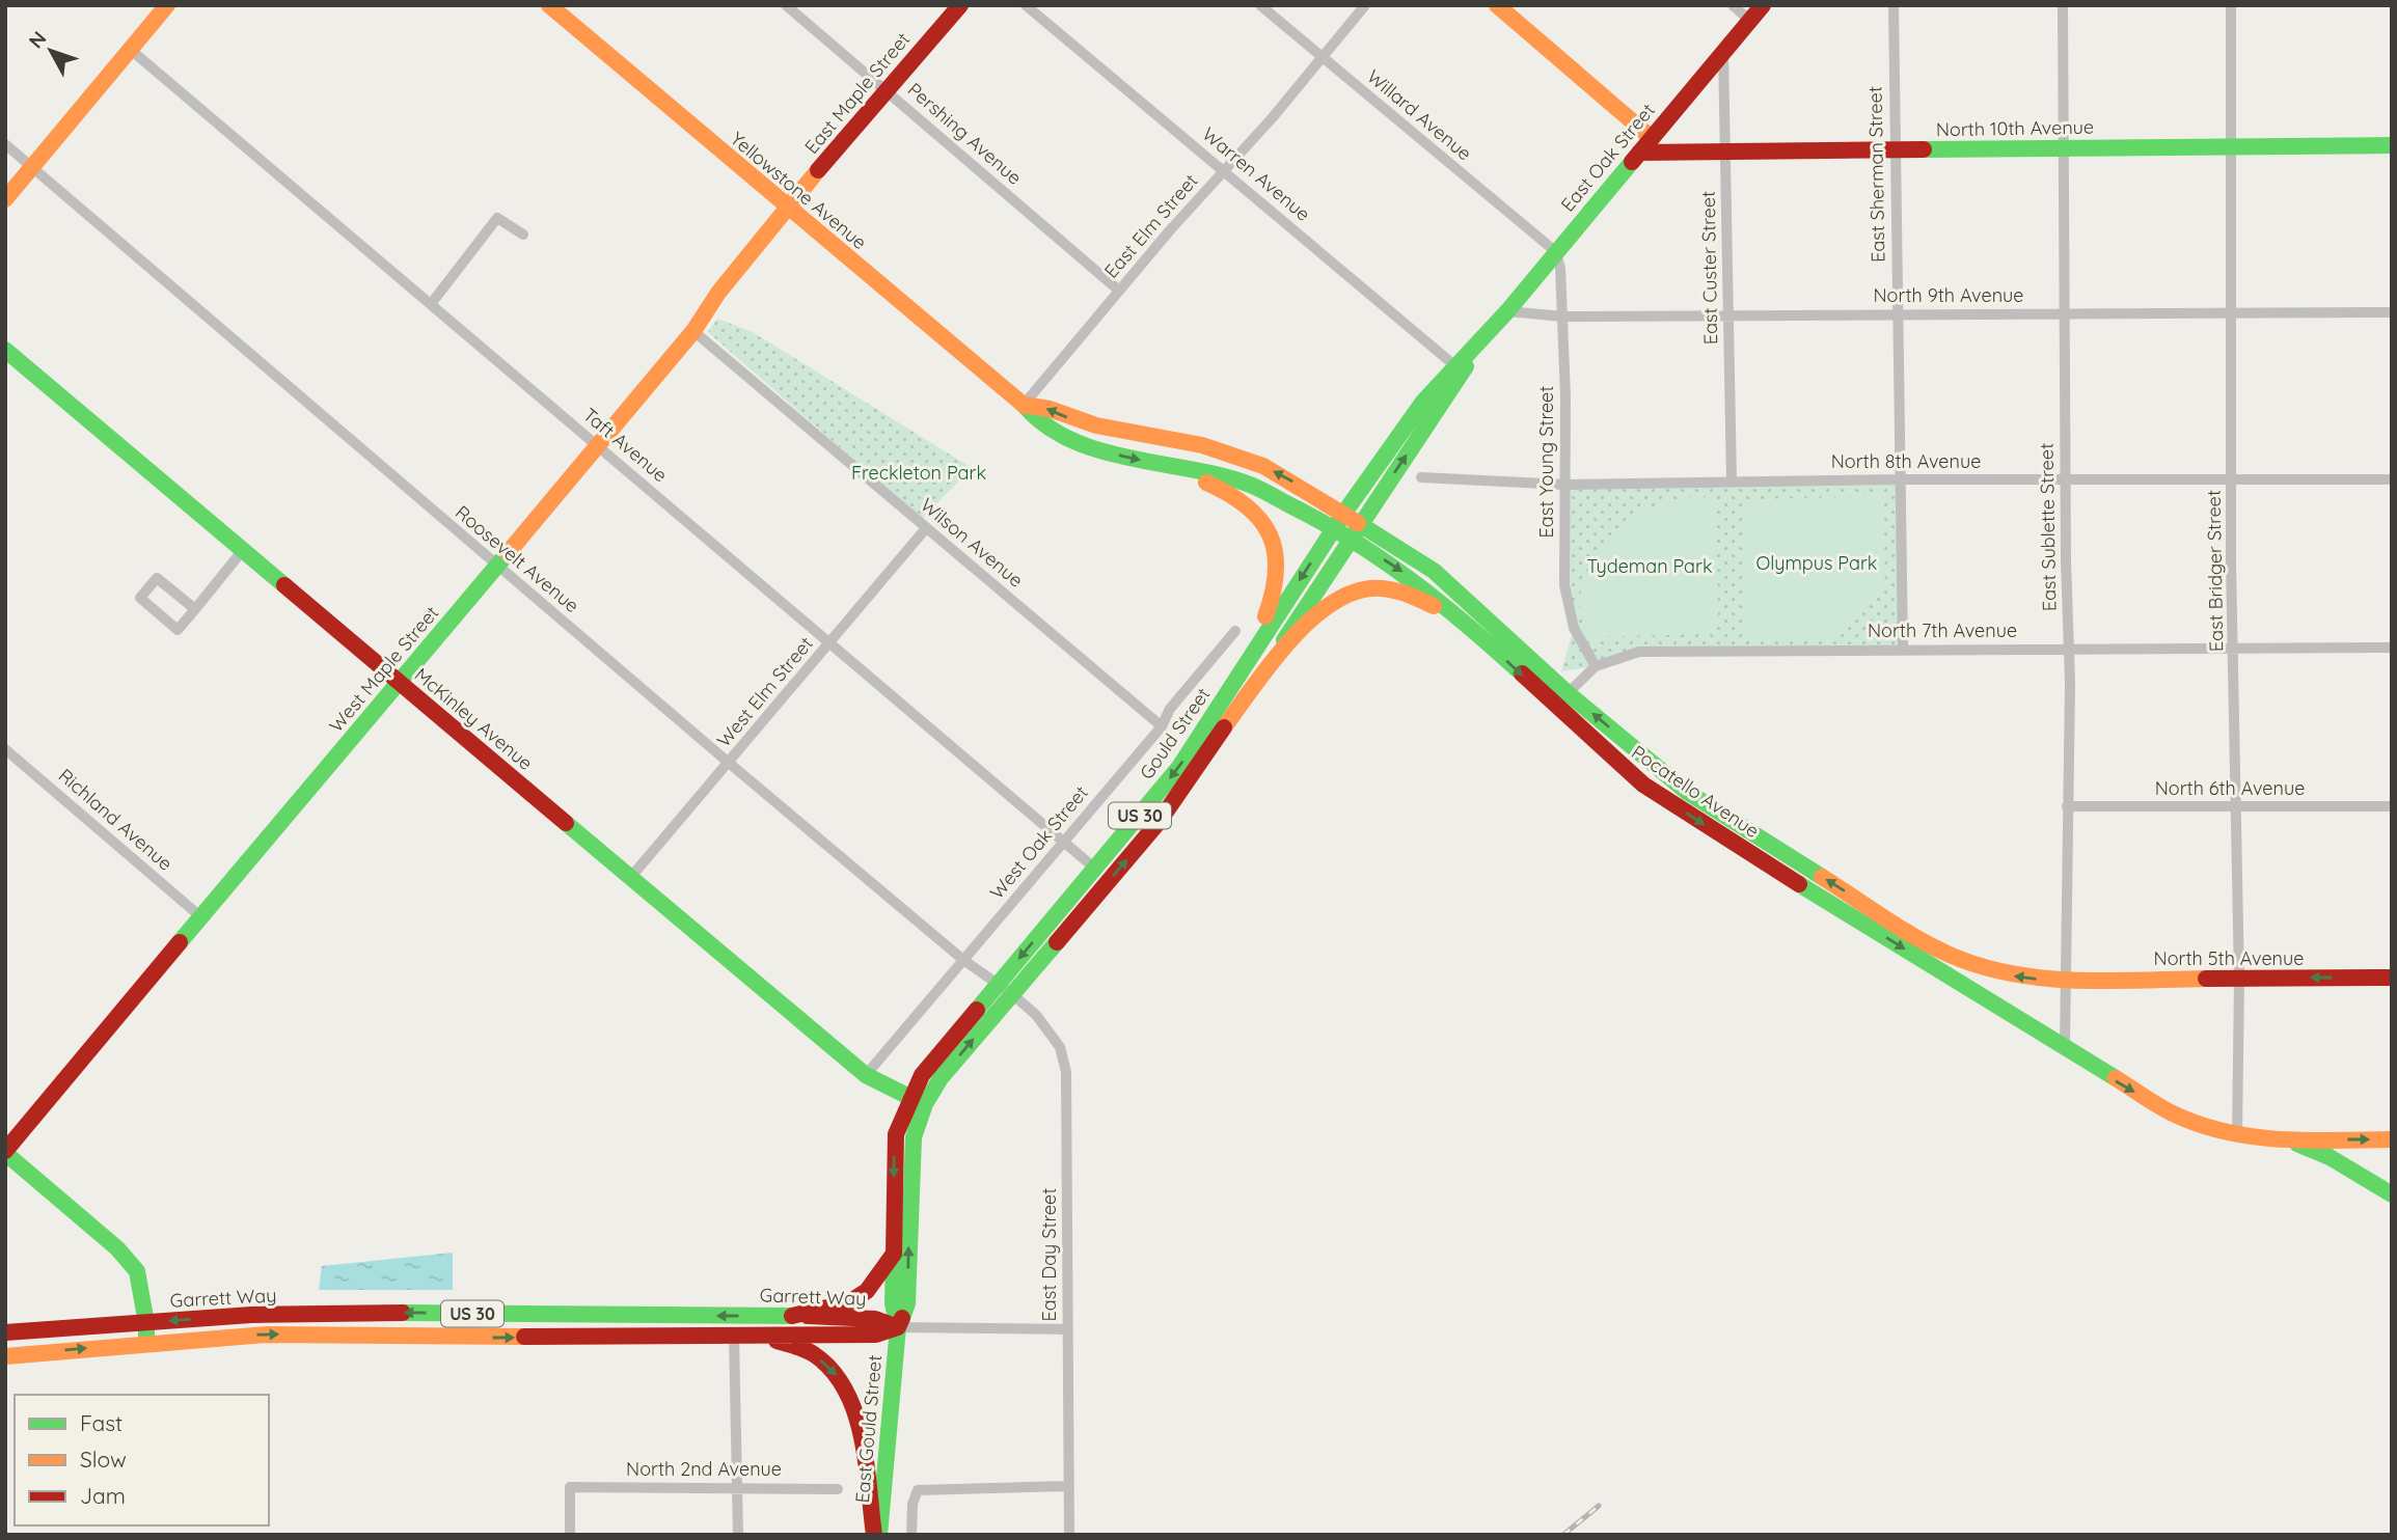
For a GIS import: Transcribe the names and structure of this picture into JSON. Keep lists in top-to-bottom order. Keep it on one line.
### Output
{"streets":{"main road":["East Maple Street","North 10th Avenue","East Oak Street","Yellowstone Avenue","West Maple Street","McKinley Avenue","Gould Street","Pocatello Avenue","US 30","North 5th Avenue","Garrett Way","East Gould Street"],"street":["Willard Avenue","Pershing Avenue","Warren Avenue","East Sherman Street","East Elm Street","East Custer Street","North 9th Avenue","Taft Avenue","East Young Street","North 8th Avenue","East Sublette Street","Wilson Avenue","Roosevelt Avenue","East Bridger Street","North 7th Avenue","West Elm Street","North 6th Avenue","Richland Avenue","West Oak Street","East Day Street","North 2nd Avenue"]},"crossings":[["East Maple Street","Pershing Avenue"],["East Maple Street","Yellowstone Avenue"],["East Maple Street","West Maple Street"],["Willard Avenue","East Oak Street"],["Willard Avenue","East Elm Street"],["Willard Avenue","East Young Street"],["North 10th Avenue","East Oak Street"],["North 10th Avenue","East Sherman Street"],["North 10th Avenue","East Custer Street"],["North 10th Avenue","East Sublette Street"],["North 10th Avenue","East Bridger Street"],["Pershing Avenue","East Elm Street"],["East Oak Street","Warren Avenue"],["East Oak Street","Yellowstone Avenue"],["East Oak Street","East Custer Street"],["East Oak Street","North 9th Avenue"],["East Oak Street","East Young Street"],["East Oak Street","Gould Street"],["East Oak Street","Pocatello Avenue"],["Warren Avenue","East Elm Street"],["East Sherman Street","North 9th Avenue"],["East Sherman Street","North 8th Avenue"],["East Sherman Street","North 7th Avenue"],["Yellowstone Avenue","East Elm Street"],["Yellowstone Avenue","West Maple Street"],["Yellowstone Avenue","Gould Street"],["Yellowstone Avenue","Pocatello Avenue"],["East Custer Street","North 9th Avenue"],["East Custer Street","North 8th Avenue"],["North 9th Avenue","East Young Street"],["North 9th Avenue","East Sublette Street"],["North 9th Avenue","East Bridger Street"],["Taft Avenue","West Maple Street"],["Taft Avenue","West Elm Street"],["Taft Avenue","Gould Street"],["Taft Avenue","West Oak Street"],["East Young Street","North 8th Avenue"],["East Young Street","North 7th Avenue"],["North 8th Avenue","East Sublette Street"],["North 8th Avenue","East Bridger Street"],["East Sublette Street","North 7th Avenue"],["East Sublette Street","North 6th Avenue"],["East Sublette Street","Pocatello Avenue"],["East Sublette Street","North 5th Avenue"],["Wilson Avenue","West Maple Street"],["Wilson Avenue","West Elm Street"],["Wilson Avenue","West Oak Street"],["Roosevelt Avenue","West Maple Street"],["Roosevelt Avenue","West Elm Street"],["Roosevelt Avenue","Gould Street"],["Roosevelt Avenue","West Oak Street"],["Roosevelt Avenue","East Day Street"],["East Bridger Street","North 7th Avenue"],["East Bridger Street","North 6th Avenue"],["East Bridger Street","Pocatello Avenue"],["East Bridger Street","North 5th Avenue"],["North 7th Avenue","Pocatello Avenue"],["West Maple Street","McKinley Avenue"],["West Maple Street","Richland Avenue"],["West Elm Street","McKinley Avenue"],["McKinley Avenue","Gould Street"],["McKinley Avenue","West Oak Street"],["McKinley Avenue","East Gould Street"],["Gould Street","Pocatello Avenue"],["Gould Street","US 30"],["Gould Street","East Day Street"],["Gould Street","East Gould Street"],["Pocatello Avenue","US 30"],["Pocatello Avenue","North 5th Avenue"],["US 30","Garrett Way"],["US 30","East Gould Street"],["Garrett Way","East Gould Street"]],"one_way":["North 5th Avenue"],"parks":["Freckleton Park","Olympus Park","Tydeman Park"],"legend":["Fast","Slow","Jam"],"north":"top left"}
